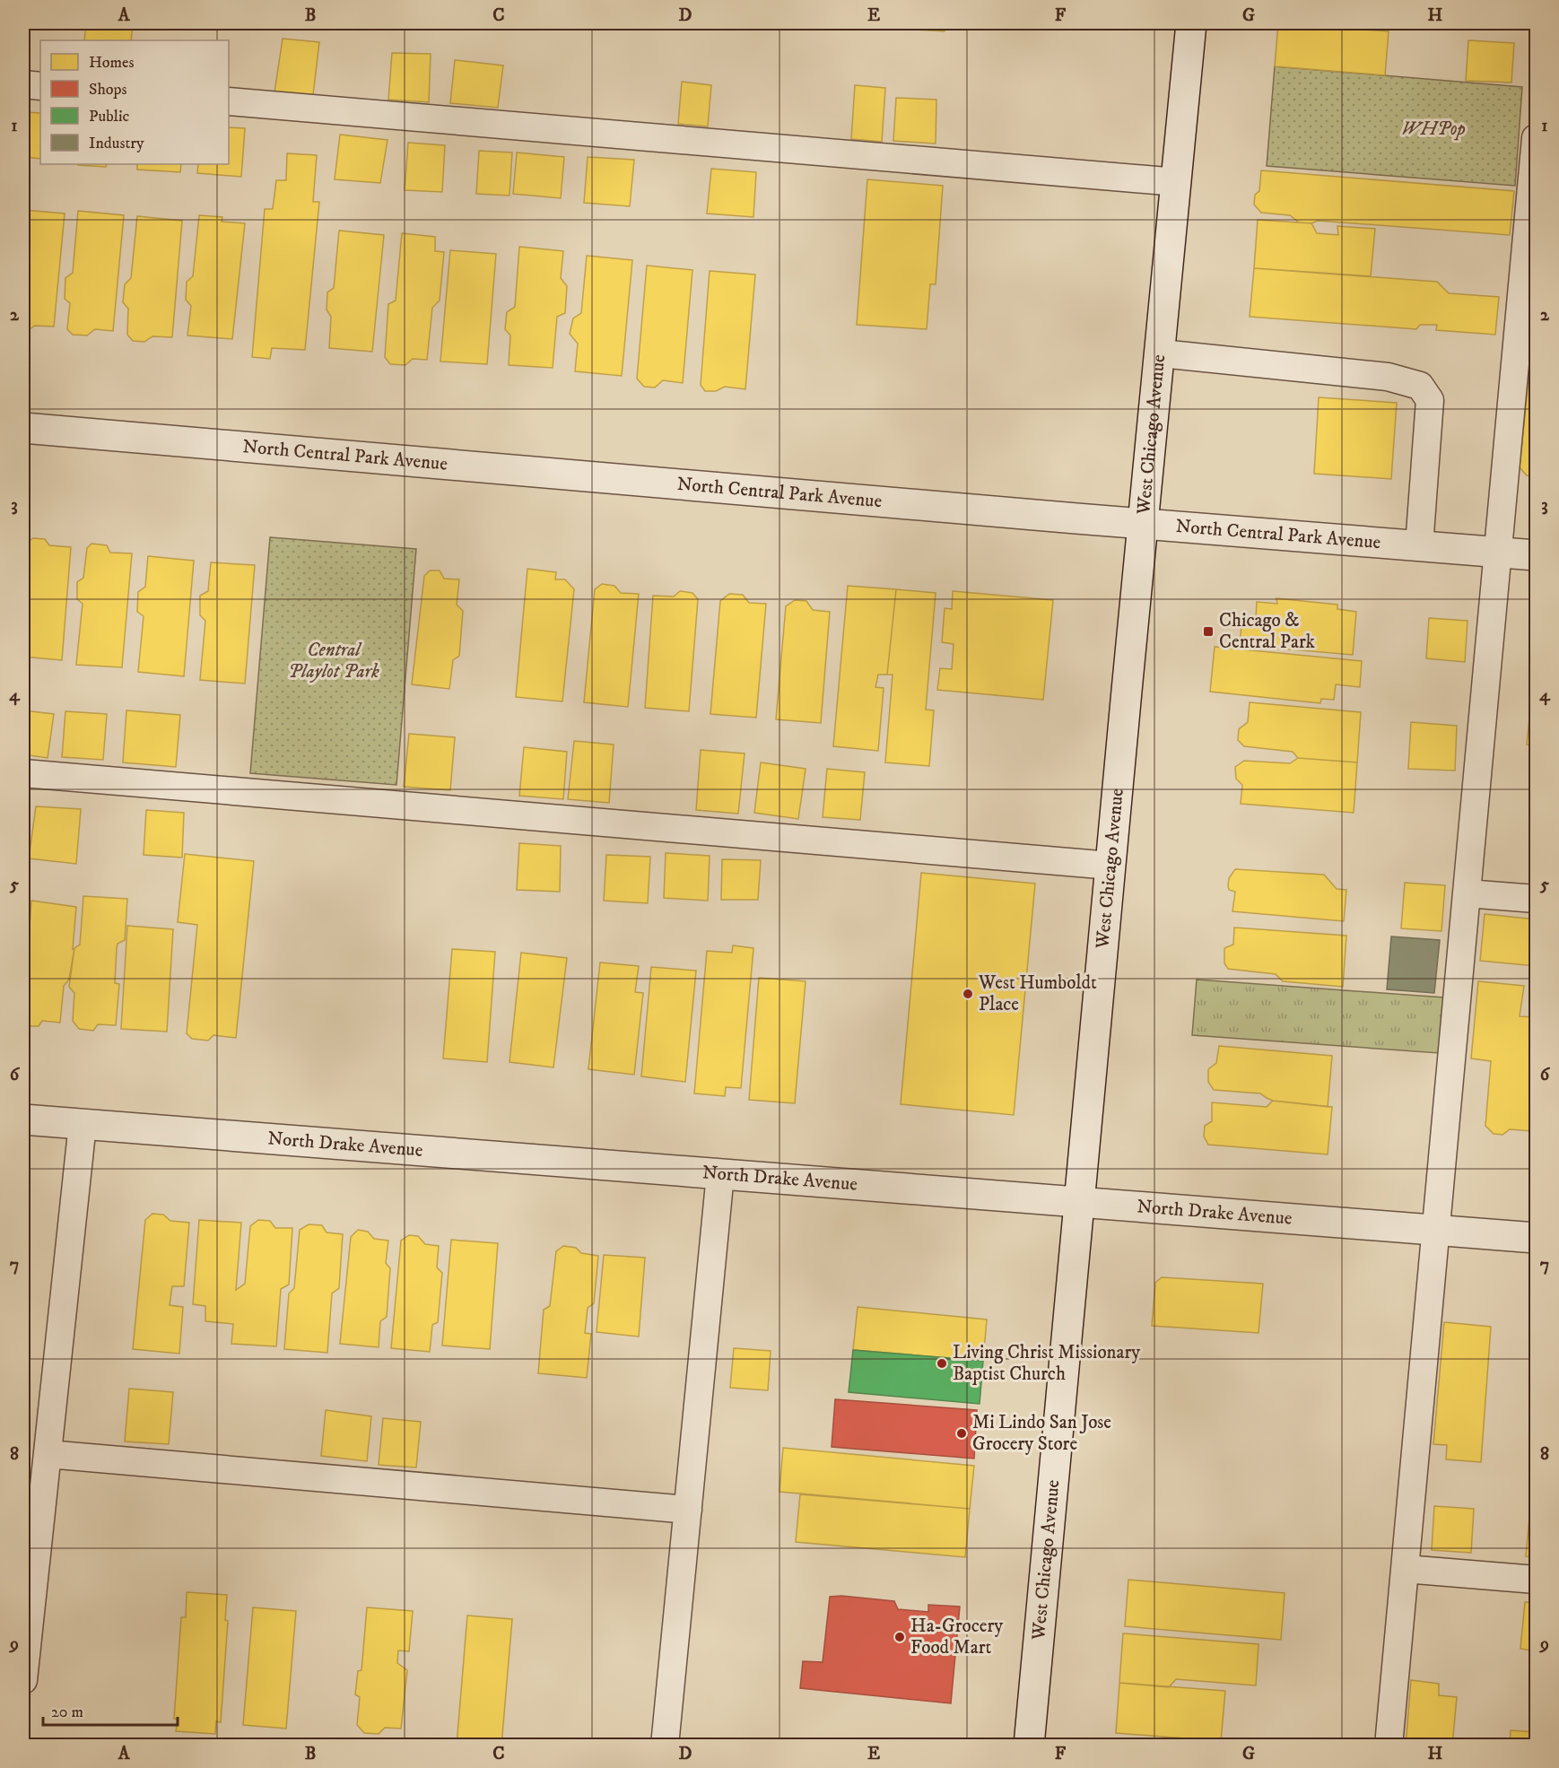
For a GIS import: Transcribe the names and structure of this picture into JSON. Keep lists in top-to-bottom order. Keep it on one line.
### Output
{"streets":{"street":["West Chicago Avenue","North Central Park Avenue","North Drake Avenue"]},"crossings":[["West Chicago Avenue","North Central Park Avenue"],["West Chicago Avenue","North Drake Avenue"]],"parks":["WHPop","Central Playlot Park"],"places":{"transit":["Chicago & Central Park"],"other":["West Humboldt Place","Living Christ Missionary Baptist Church","Mi Lindo San Jose Grocery Store","Ha-Grocery Food Mart"]},"legend":["Homes","Shops","Public","Industry"],"scale_bar":"20 m","grid":{"columns":["A","B","C","D","E","F","G","H"],"rows":["1","2","3","4","5","6","7","8","9"]}}
